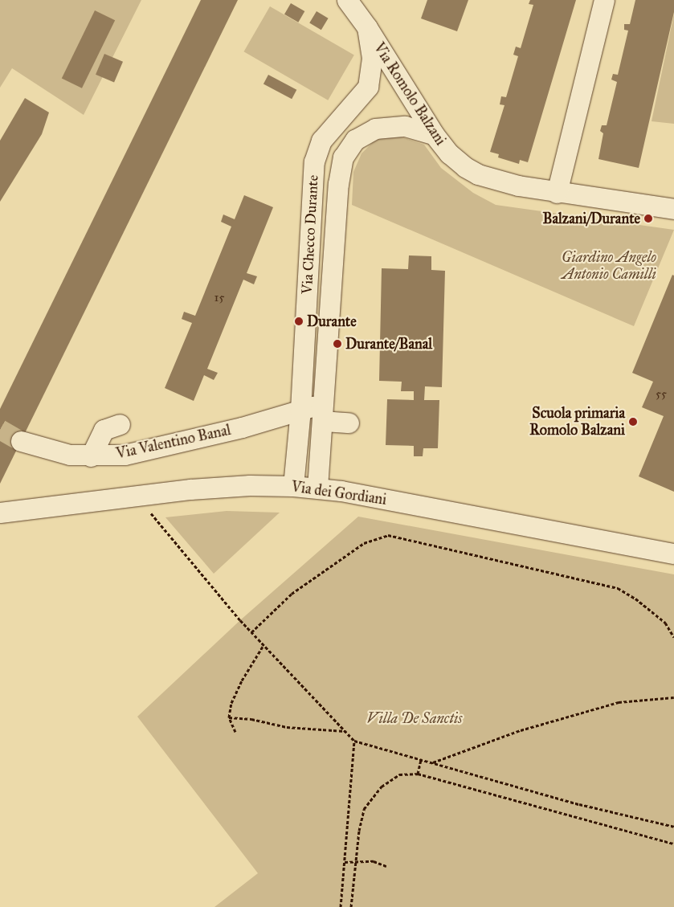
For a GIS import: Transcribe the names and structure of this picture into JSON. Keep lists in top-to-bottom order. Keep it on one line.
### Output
{"streets":{"street":["Via Romolo Balzani","Via Checco Durante","Via Valentino Banal","Via dei Gordiani"]},"crossings":[["Via Romolo Balzani","Via Checco Durante"],["Via Checco Durante","Via Valentino Banal"],["Via Checco Durante","Via dei Gordiani"]],"parks":["Giardino Angelo Antonio Camilli","Villa De Sanctis"],"places":["Balzani/Durante","Durante","Durante/Banal","Scuola primaria Romolo Balzani"],"house_numbers":["15","55"]}
